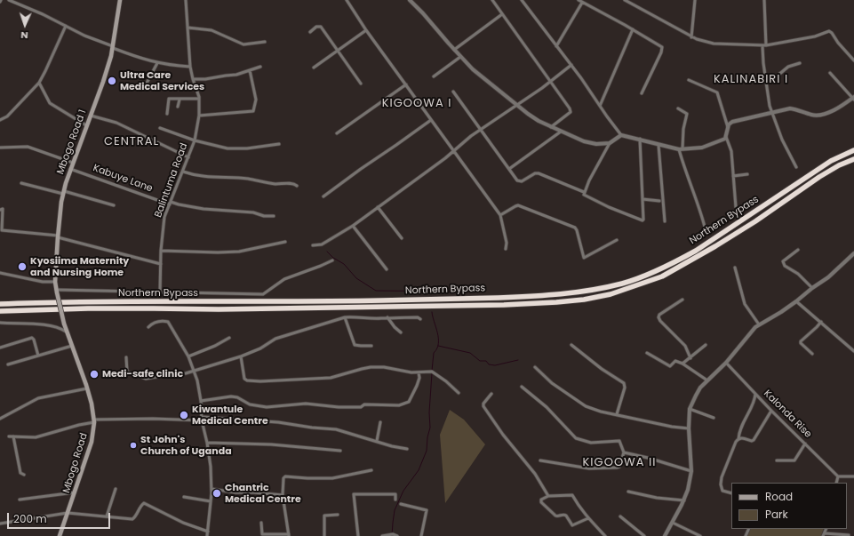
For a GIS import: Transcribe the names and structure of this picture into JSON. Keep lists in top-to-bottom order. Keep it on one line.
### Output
{"streets":{"highway":["Northern Bypass"],"main road":["Mbogo Road 1","Mbogo Road"],"street":["Kabuye Lane","Balintuma Road","Kalonda Rise"]},"crossings":[["Mbogo Road 1","Kabuye Lane"],["Mbogo Road 1","Mbogo Road"],["Kabuye Lane","Balintuma Road"]],"districts":["KALINABIRI I","KIGOOWA I","CENTRAL","KIGOOWA II"],"places":["Ultra Care Medical Services","Kyosiima Maternity and Nursing Home","Medi-safe clinic","Kiwantule Medical Centre","St John's Church of Uganda","Chantric Medical Centre"],"legend":["Road","Park"],"scale_bar":"200 m","north":"bottom"}
